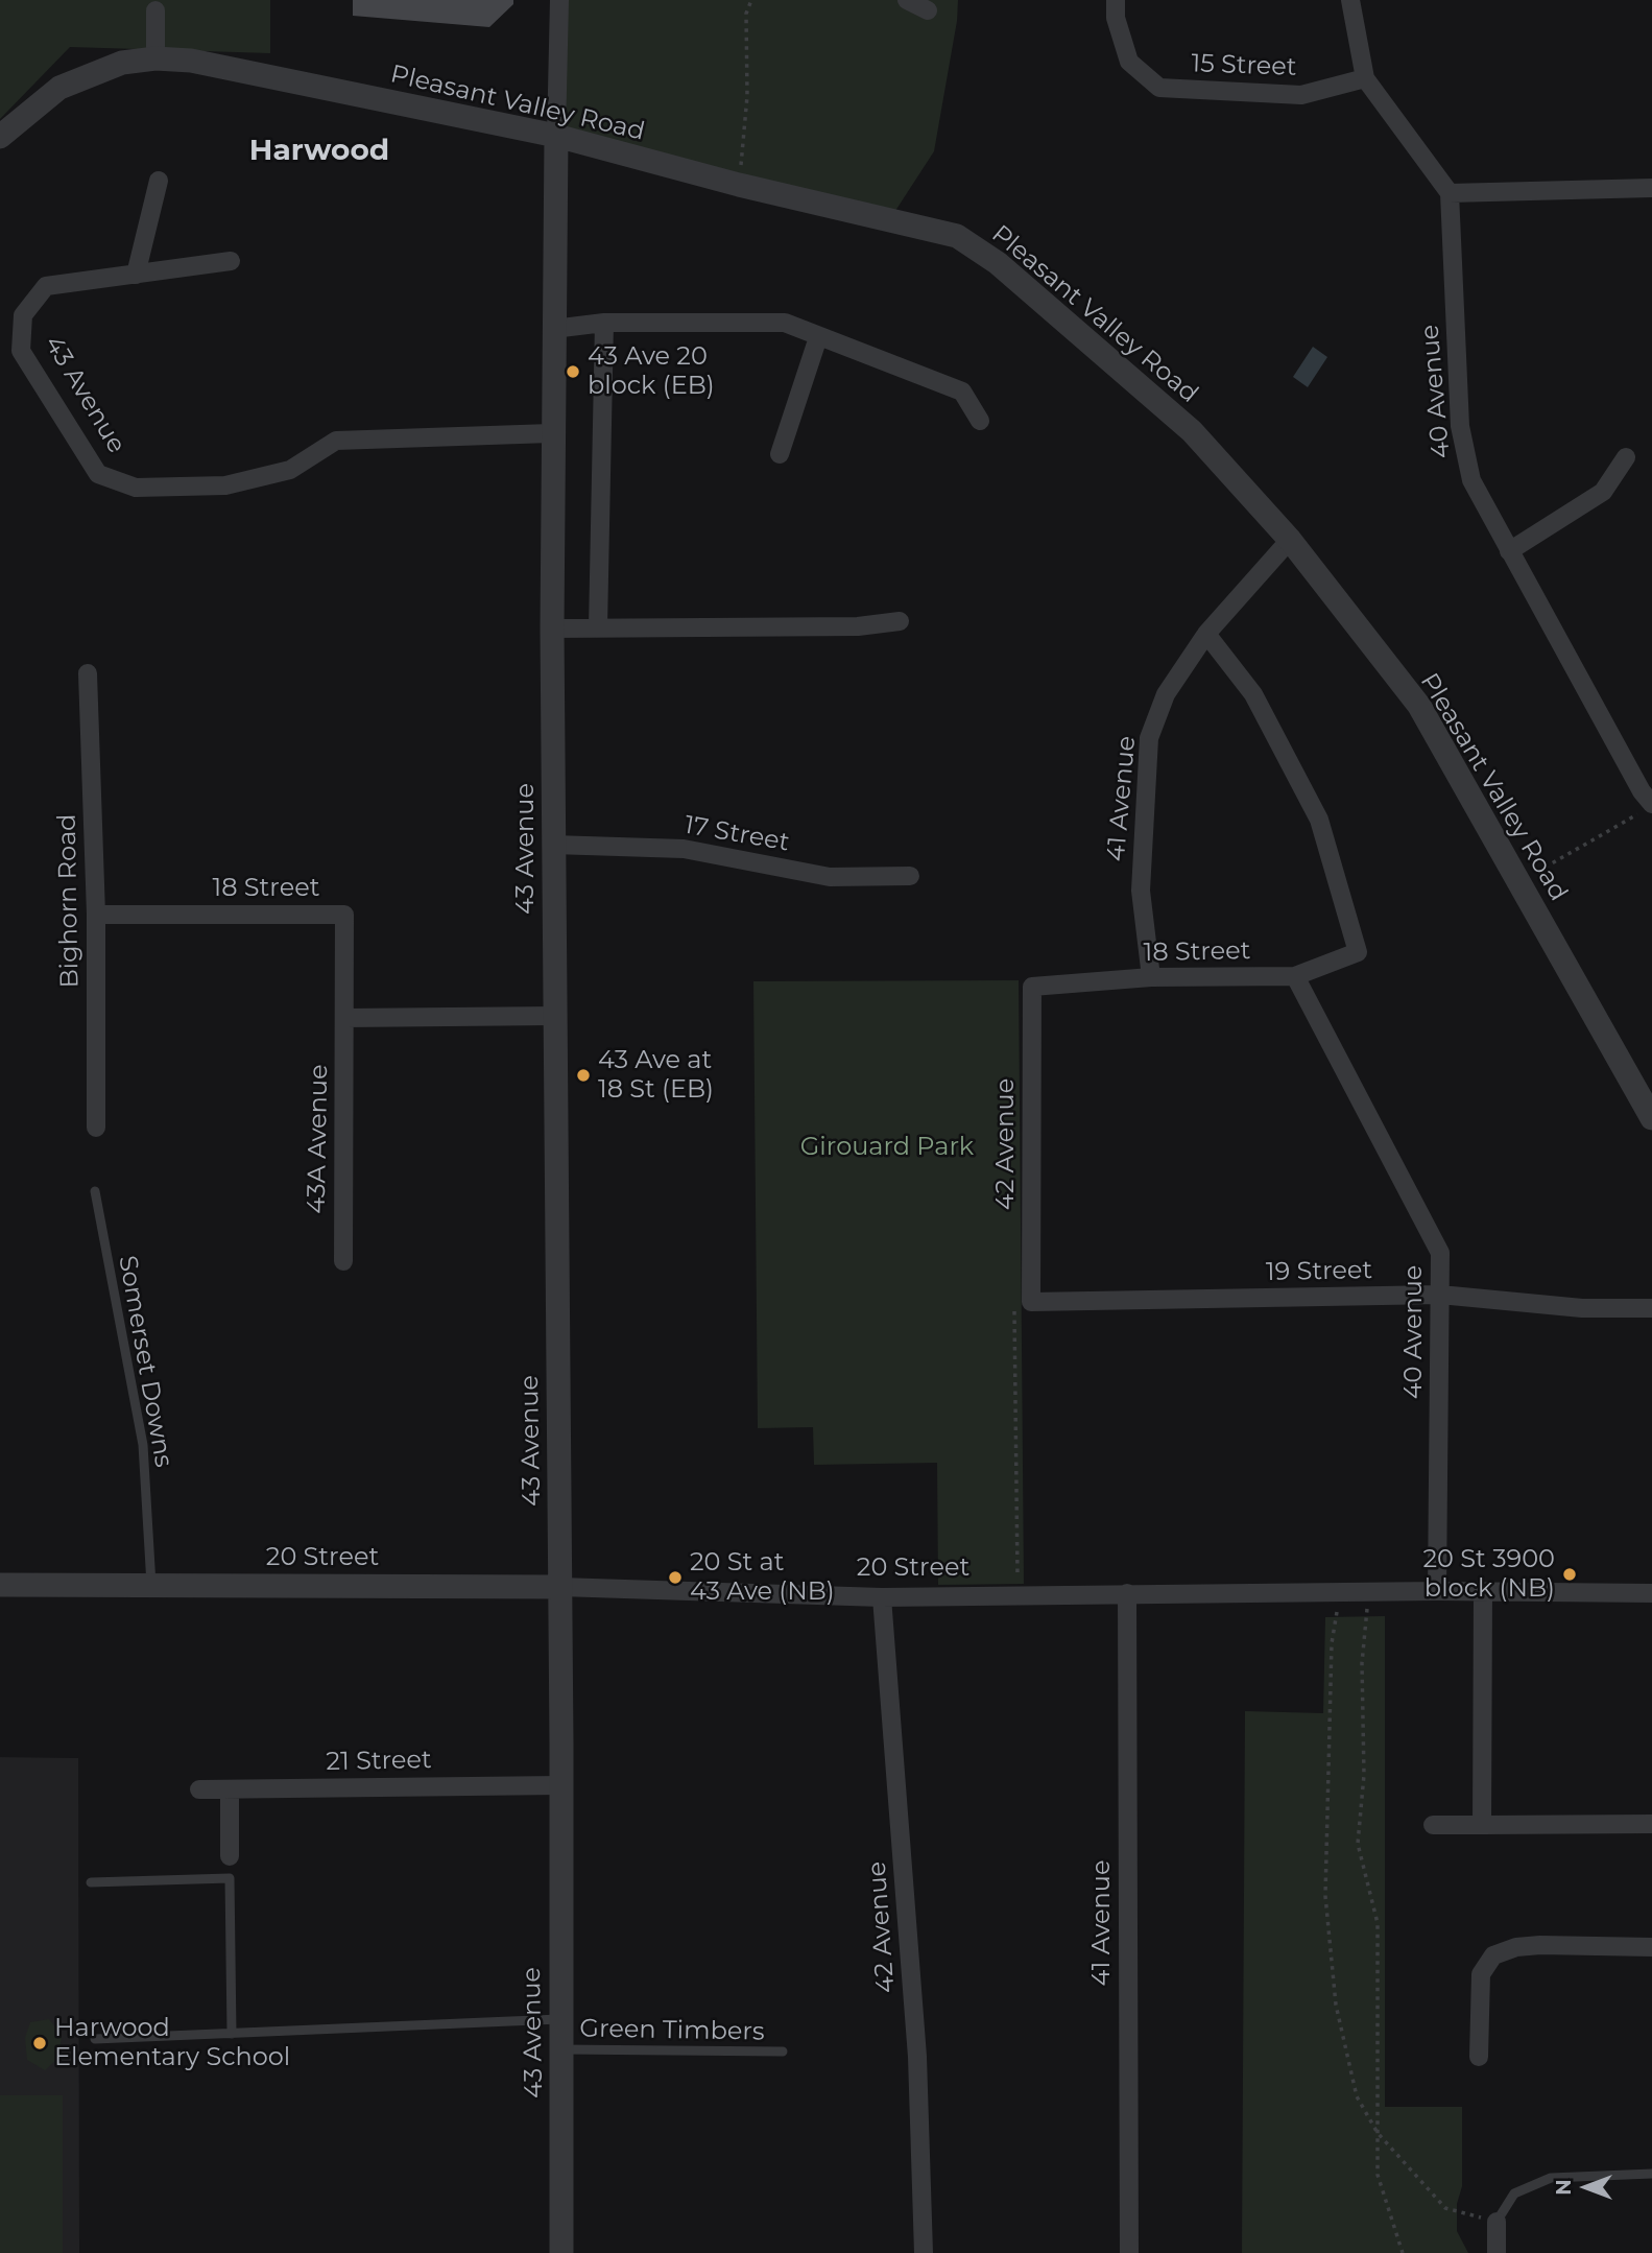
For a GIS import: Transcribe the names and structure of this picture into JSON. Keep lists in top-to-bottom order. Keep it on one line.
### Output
{"streets":{"street":["15 Street","Pleasant Valley Road","40 Avenue","43 Avenue","41 Avenue","17 Street","18 Street","Bighorn Road","43A Avenue","42 Avenue","19 Street","20 Street","21 Street"],"lane":["Somerset Downs","Green Timbers"]},"crossings":[["Pleasant Valley Road","43 Avenue"],["Pleasant Valley Road","41 Avenue"],["40 Avenue","18 Street"],["40 Avenue","19 Street"],["40 Avenue","20 Street"],["43 Avenue","17 Street"],["43 Avenue","20 Street"],["43 Avenue","21 Street"],["43 Avenue","Green Timbers"],["41 Avenue","18 Street"],["41 Avenue","20 Street"],["18 Street","Bighorn Road"],["18 Street","43A Avenue"],["18 Street","42 Avenue"],["42 Avenue","19 Street"],["42 Avenue","20 Street"],["Somerset Downs","20 Street"]],"districts":["Harwood"],"parks":["Girouard Park"],"places":["43 Ave 20 block (EB)","43 Ave at 18 St (EB)","20 St 3900 block (NB)","20 St at 43 Ave (NB)","Harwood Elementary School"],"north":"left"}
